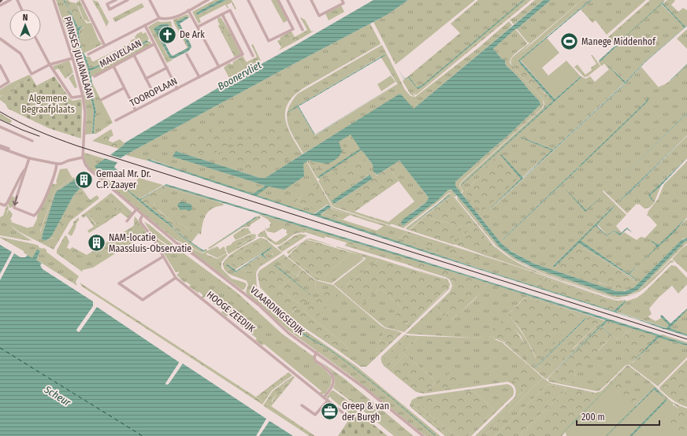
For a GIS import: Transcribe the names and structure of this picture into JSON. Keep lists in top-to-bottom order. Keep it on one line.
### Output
{"streets":{"street":["MAUVELAAN","PRINSES JULIANALAAN","TOOROPLAAN","VLAARDINGSEDIJK","HOOGE ZEEDIJK"]},"crossings":[["PRINSES JULIANALAAN","VLAARDINGSEDIJK"],["VLAARDINGSEDIJK","HOOGE ZEEDIJK"]],"water":["Boonervliet","Scheur"],"parks":["Algemene Begraafplaats"],"places":{"church":["De Ark"],"sports":["Manege Middenhof"],"building":["Gemaal Mr. Dr. C.P. Zaayer","NAM-locatie Maassluis-Observatie"],"office":["Greep & van der Burgh"]},"scale_bar":"200 m","north":"top"}
